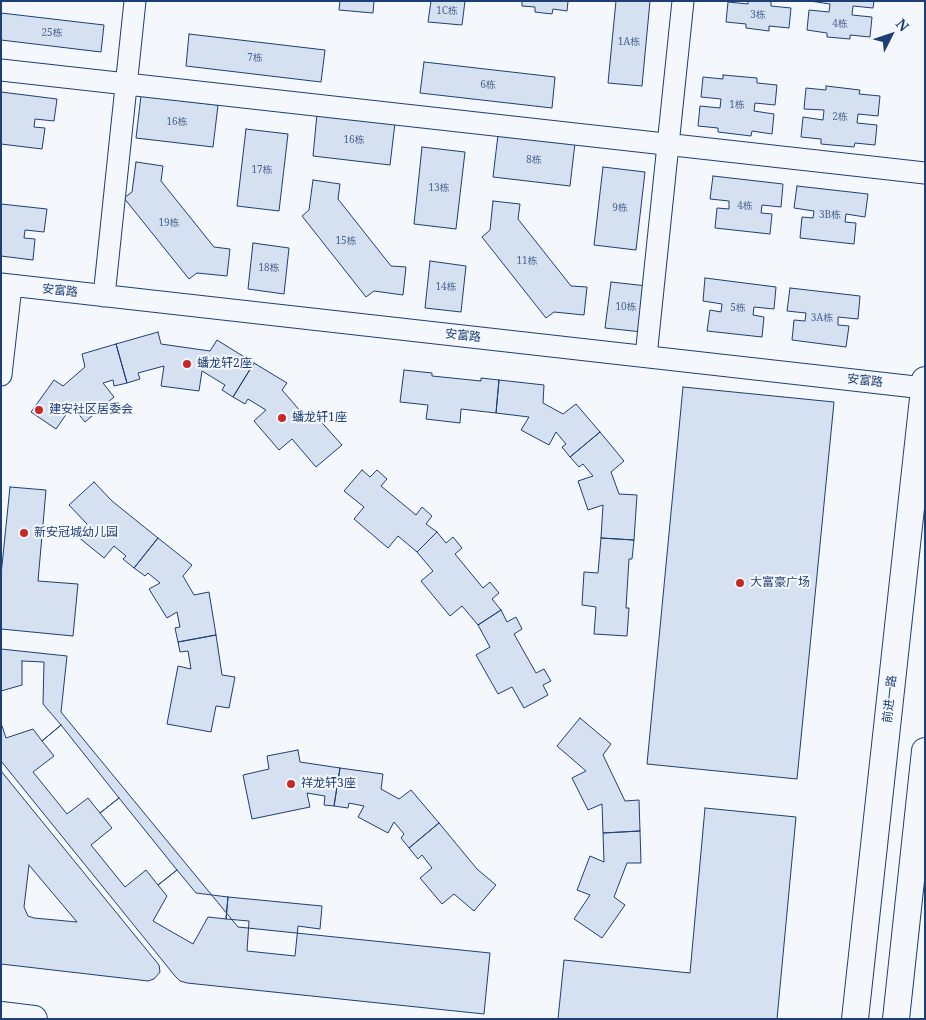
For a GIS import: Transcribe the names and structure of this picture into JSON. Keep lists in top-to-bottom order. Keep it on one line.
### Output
{"streets":{"main road":["前进一路"],"street":["安富路"]},"crossings":[["安富路","前进一路"]],"places":["蟠龙轩2座","建安社区居委会","蟠龙轩1座","新安冠城幼儿园","大富豪广场","祥龙轩3座"],"house_numbers":["1C栋","3栋","4栋","25栋","1A栋","7栋","6栋","1栋","2栋","16栋","16栋","8栋","17栋","13栋","4栋","9栋","3B栋","19栋","15栋","11栋","18栋","14栋","10栋","5栋","3A栋"],"north":"top right"}
